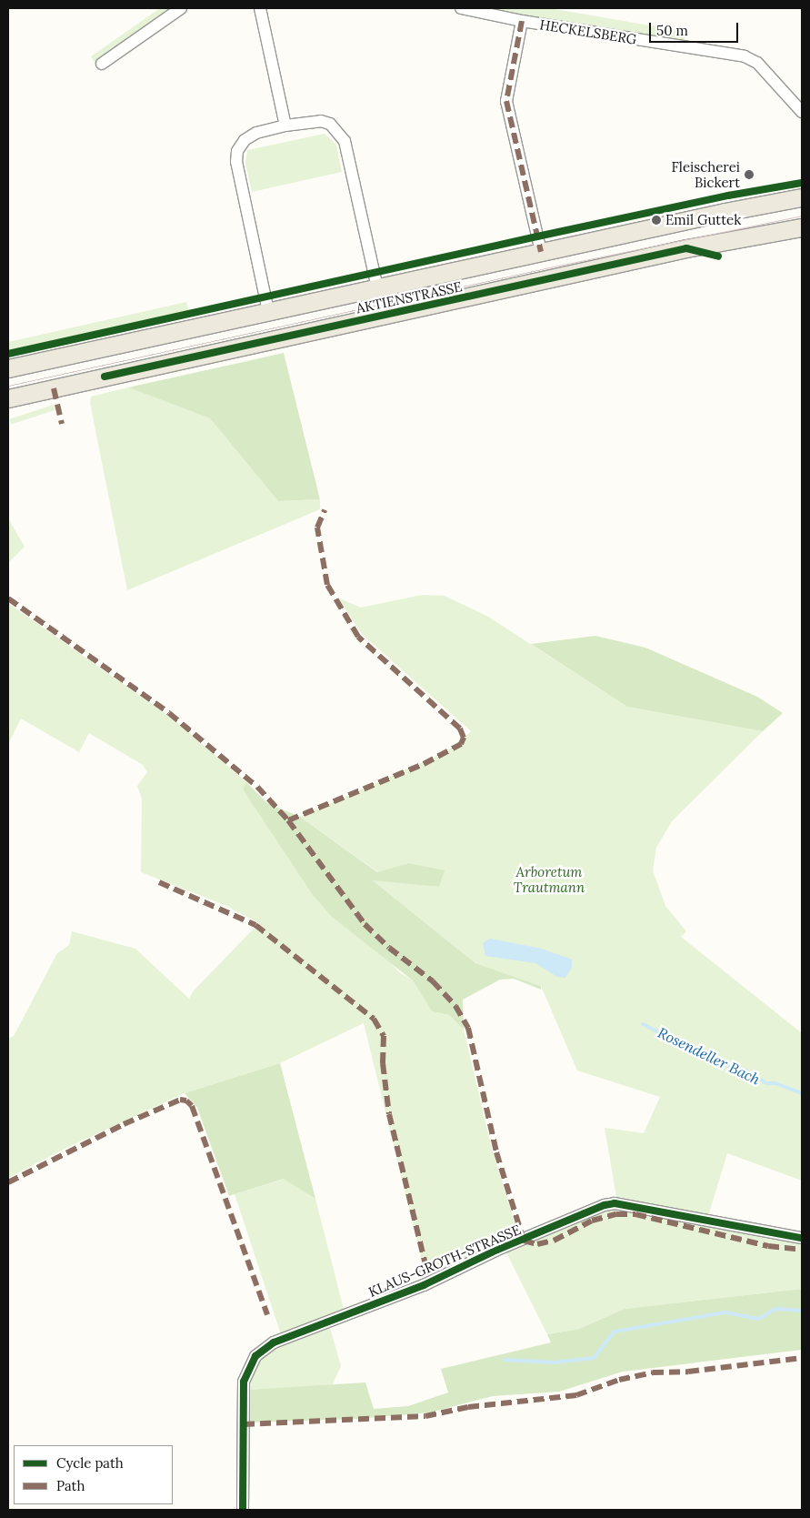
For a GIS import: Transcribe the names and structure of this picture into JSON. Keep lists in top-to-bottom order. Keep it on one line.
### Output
{"streets":{"main road":["AKTIENSTRASSE"],"street":["HECKELSBERG","KLAUS-GROTH-STRASSE"]},"water":["Rosendeller Bach"],"parks":["Arboretum Trautmann"],"places":["Fleischerei Bickert","Emil Guttek"],"legend":["Cycle path","Path"],"scale_bar":"50 m"}
